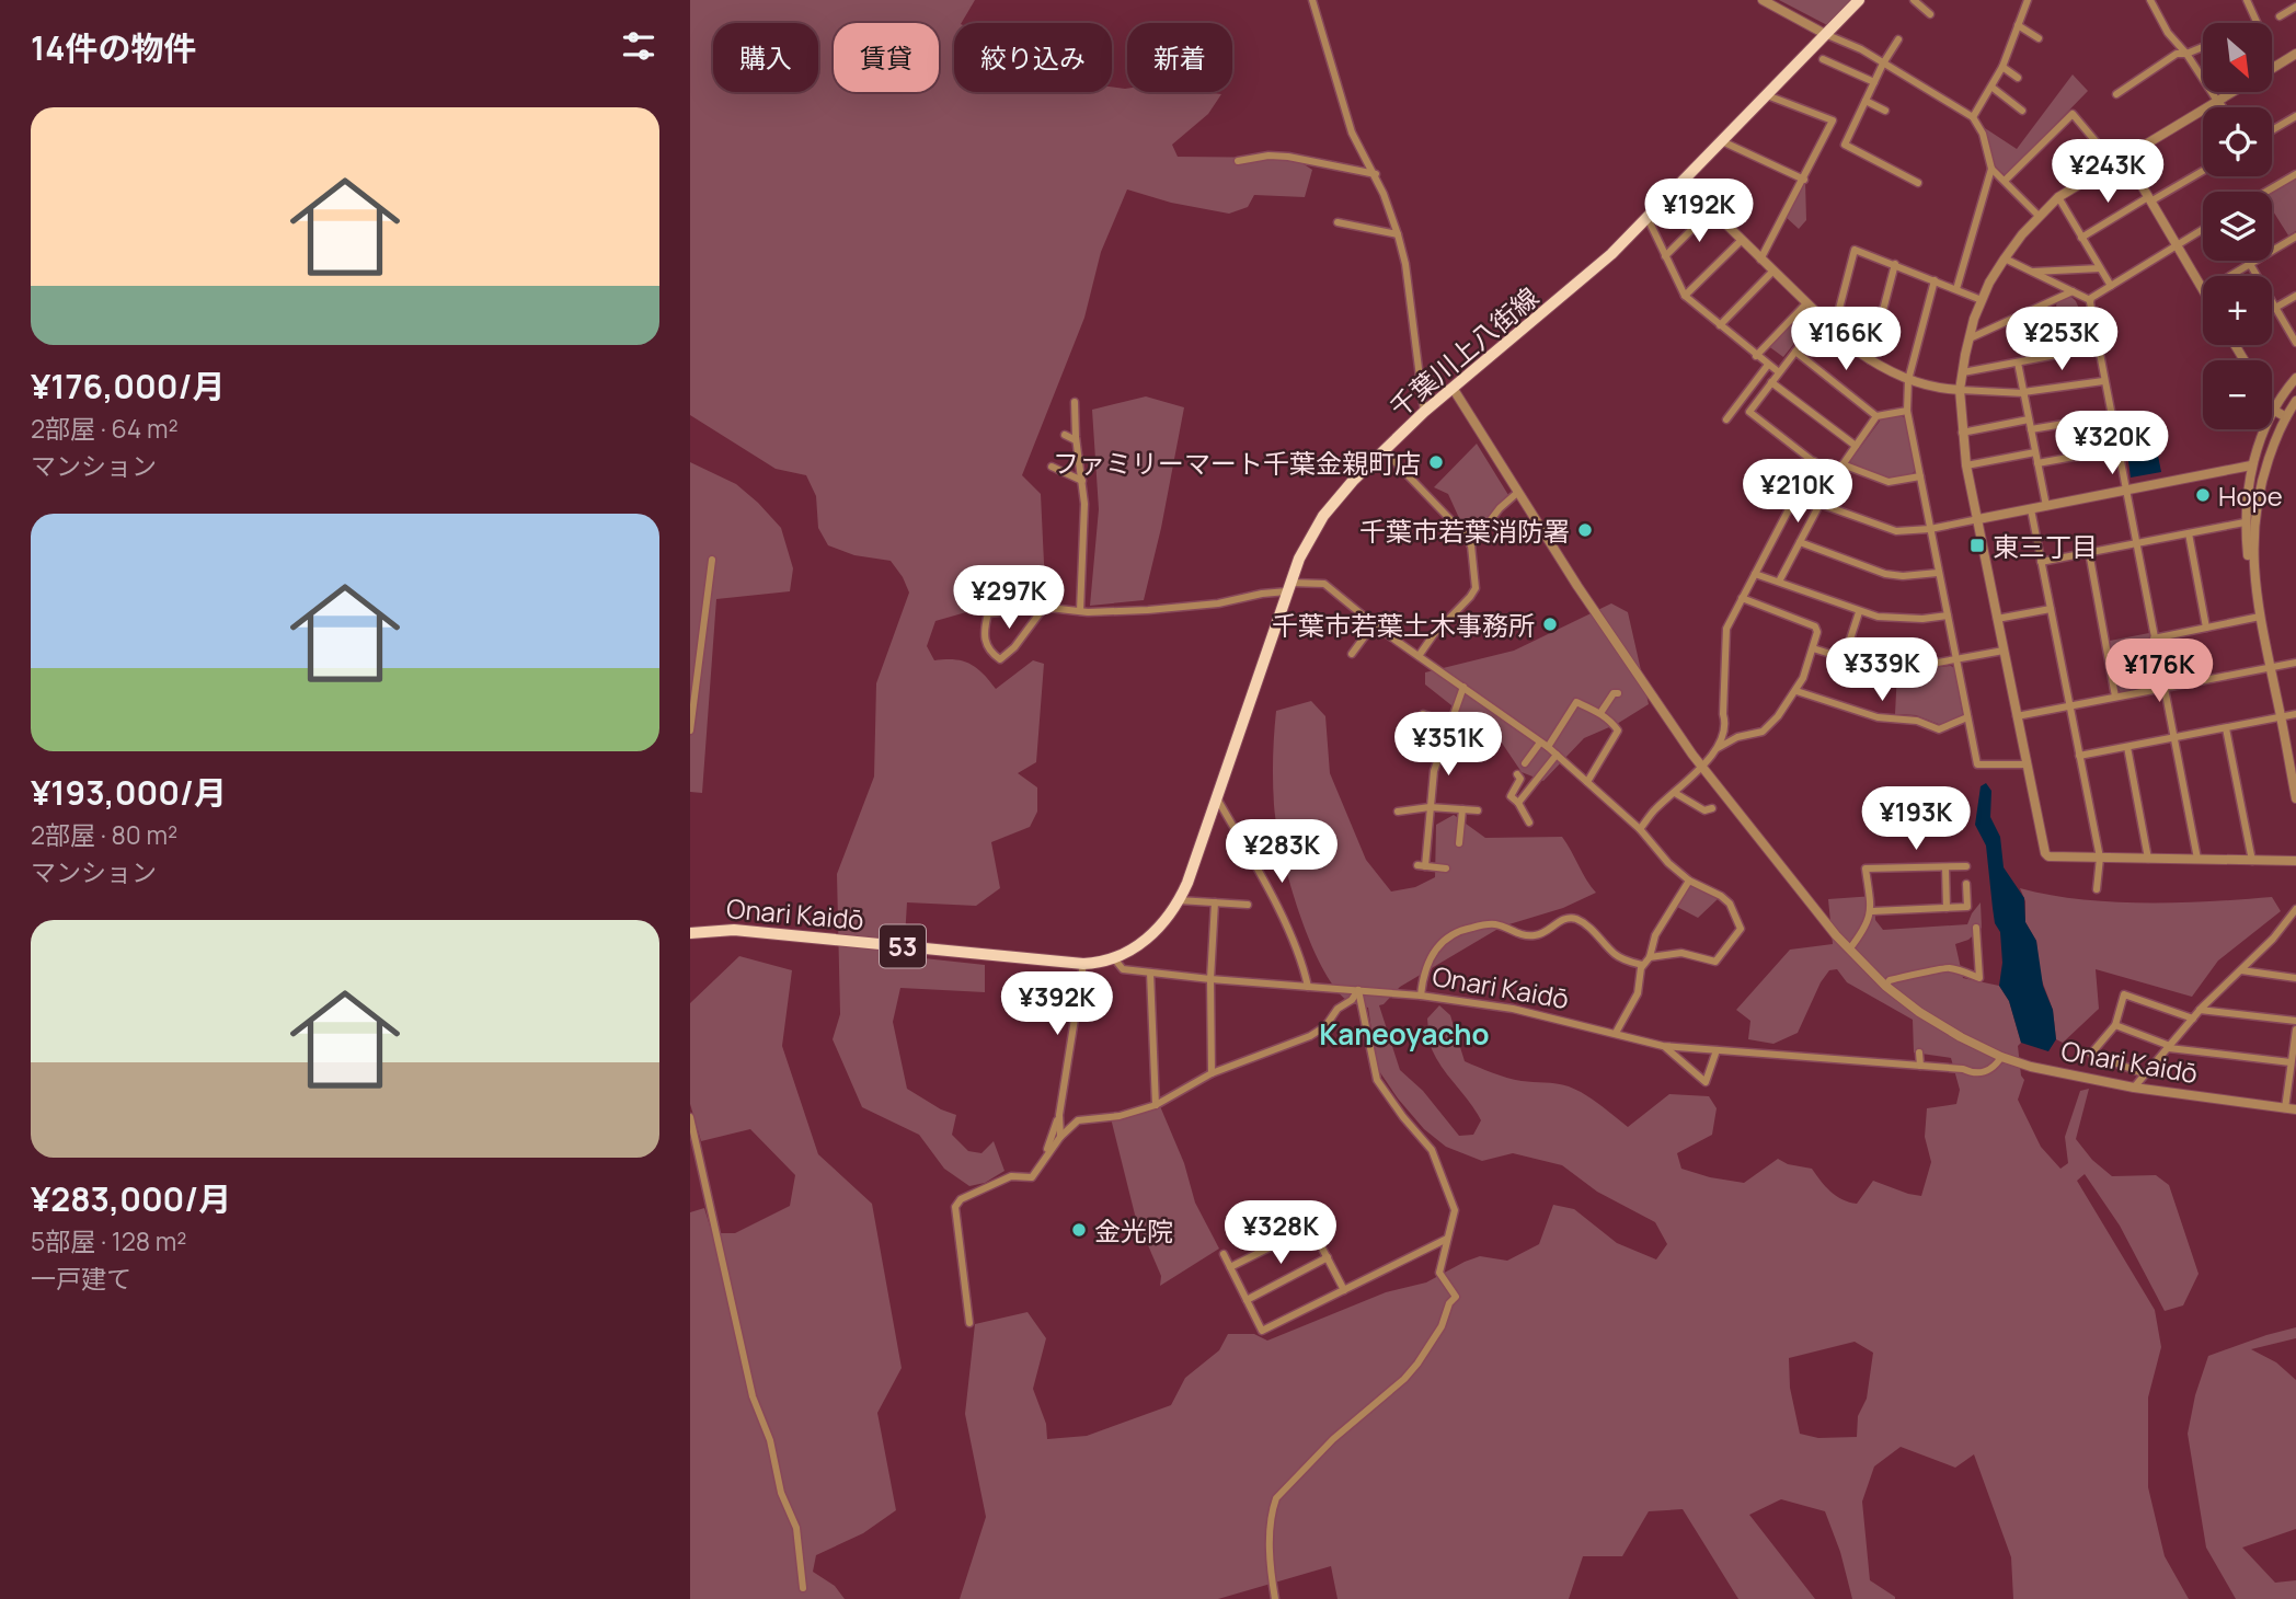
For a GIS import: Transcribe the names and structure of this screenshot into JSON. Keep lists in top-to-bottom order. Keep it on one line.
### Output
{"streets":{"main road":["千葉川上八街線","Onari Kaidō","53"]},"crossings":[["千葉川上八街線","Onari Kaidō"]],"districts":["Kaneoyacho"],"places":{"other":["ファミリーマート千葉金親町店","Hope","千葉市若葉消防署","千葉市若葉土木事務所","金光院"],"transit":["東三丁目"]},"north":"bottom right","page":{"heading":"14件の物件","map_buttons":["+","−"],"chip":["購入","賃貸","絞り込み","新着"],"list":[{"name":"¥176,000/月","note":"2部屋 · 64 m² · マンション"},{"name":"¥193,000/月","note":"2部屋 · 80 m² · マンション"},{"name":"¥283,000/月","note":"5部屋 · 128 m² · 一戸建て"}],"price":["¥243K","¥192K","¥166K","¥253K","¥320K","¥210K","¥297K","¥339K","¥176K","¥351K","¥193K","¥283K","¥392K","¥328K"]}}
